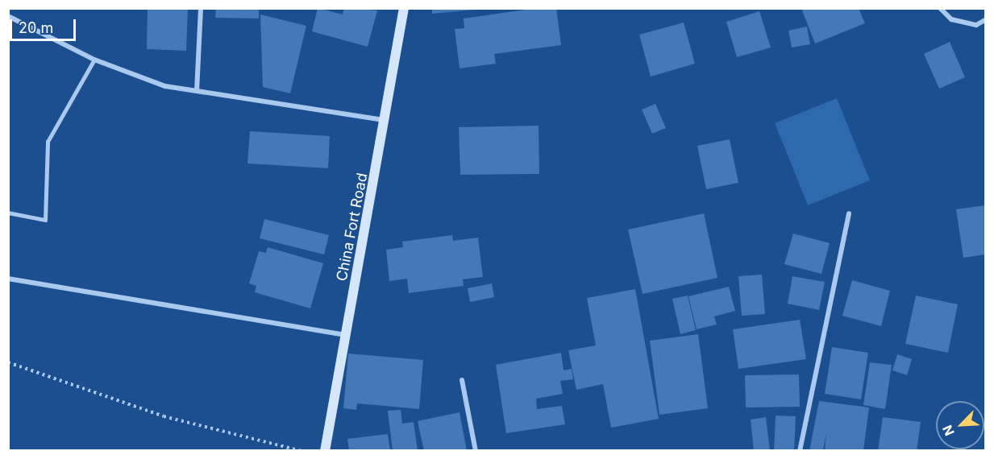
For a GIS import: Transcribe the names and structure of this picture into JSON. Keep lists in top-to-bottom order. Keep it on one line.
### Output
{"streets":{"street":["China Fort Road"]},"scale_bar":"20 m","north":"bottom left"}
